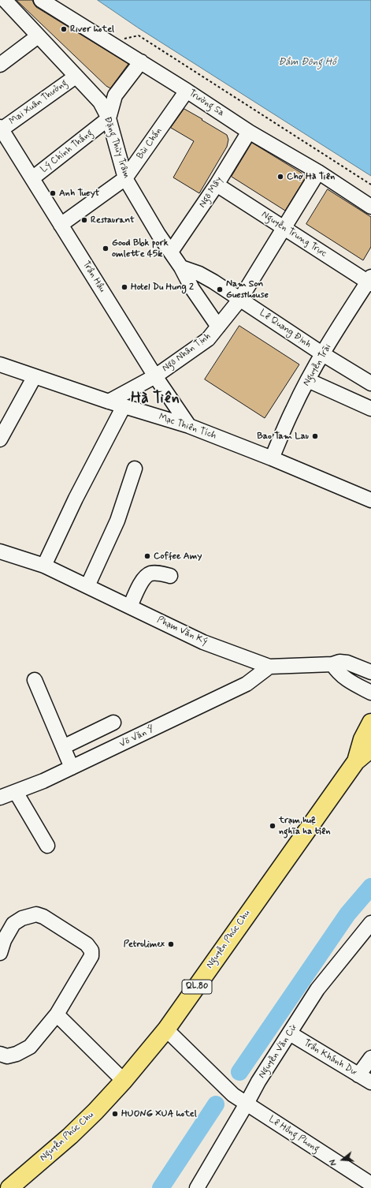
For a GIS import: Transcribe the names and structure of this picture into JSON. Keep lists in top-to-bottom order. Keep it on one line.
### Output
{"streets":{"highway":["Nguyễn Phúc Chu","QL.80"],"street":["Mai Xuân Thưởng","Trường Sa","Bùi Chấn","Đặng Thùy Trâm","Lý Chính Thắng","Ngô Mây","Nguyễn Trung Trực","Trần Hầu","Lê Quang Định","Ngô Nhân Tịnh","Nguyễn Trãi","Mạc Thiên Tích","Phạm Văn Ký","Võ Văn Ý","Nguyễn Văn Cừ","Trần Khánh Dư","Lê Hồng Phong"]},"crossings":[["Mai Xuân Thưởng","Đặng Thùy Trâm"],["Mai Xuân Thưởng","Trần Hầu"],["Trường Sa","Bùi Chấn"],["Trường Sa","Ngô Mây"],["Trường Sa","Ngô Nhân Tịnh"],["Bùi Chấn","Đặng Thùy Trâm"],["Bùi Chấn","Trần Hầu"],["Đặng Thùy Trâm","Lý Chính Thắng"],["Đặng Thùy Trâm","Ngô Mây"],["Đặng Thùy Trâm","Lê Quang Định"],["Đặng Thùy Trâm","Ngô Nhân Tịnh"],["Lý Chính Thắng","Trần Hầu"],["Ngô Mây","Nguyễn Trung Trực"],["Nguyễn Trung Trực","Ngô Nhân Tịnh"],["Nguyễn Trung Trực","Nguyễn Trãi"],["Trần Hầu","Ngô Nhân Tịnh"],["Trần Hầu","Mạc Thiên Tích"],["Lê Quang Định","Ngô Nhân Tịnh"],["Lê Quang Định","Nguyễn Trãi"],["Ngô Nhân Tịnh","Mạc Thiên Tích"],["Nguyễn Trãi","Mạc Thiên Tích"],["Phạm Văn Ký","Võ Văn Ý"],["Nguyễn Phúc Chu","Lê Hồng Phong"],["Nguyễn Văn Cừ","Trần Khánh Dư"],["Nguyễn Văn Cừ","Lê Hồng Phong"]],"districts":["Hà Tiên"],"water":["Đầm Đông Hồ"],"places":["River hotel","Chợ Hà Tiên","Anh Tueyt","Restaurant","Good Bbk pork omlette 45k","Hotel Du Hung 2","Nam Son Guesthouse","Bao Tam Lau","Coffee Amy","trạm huệ nghĩa ha tiên","Petrolimex","HUONG XUA hotel"],"north":"left"}
